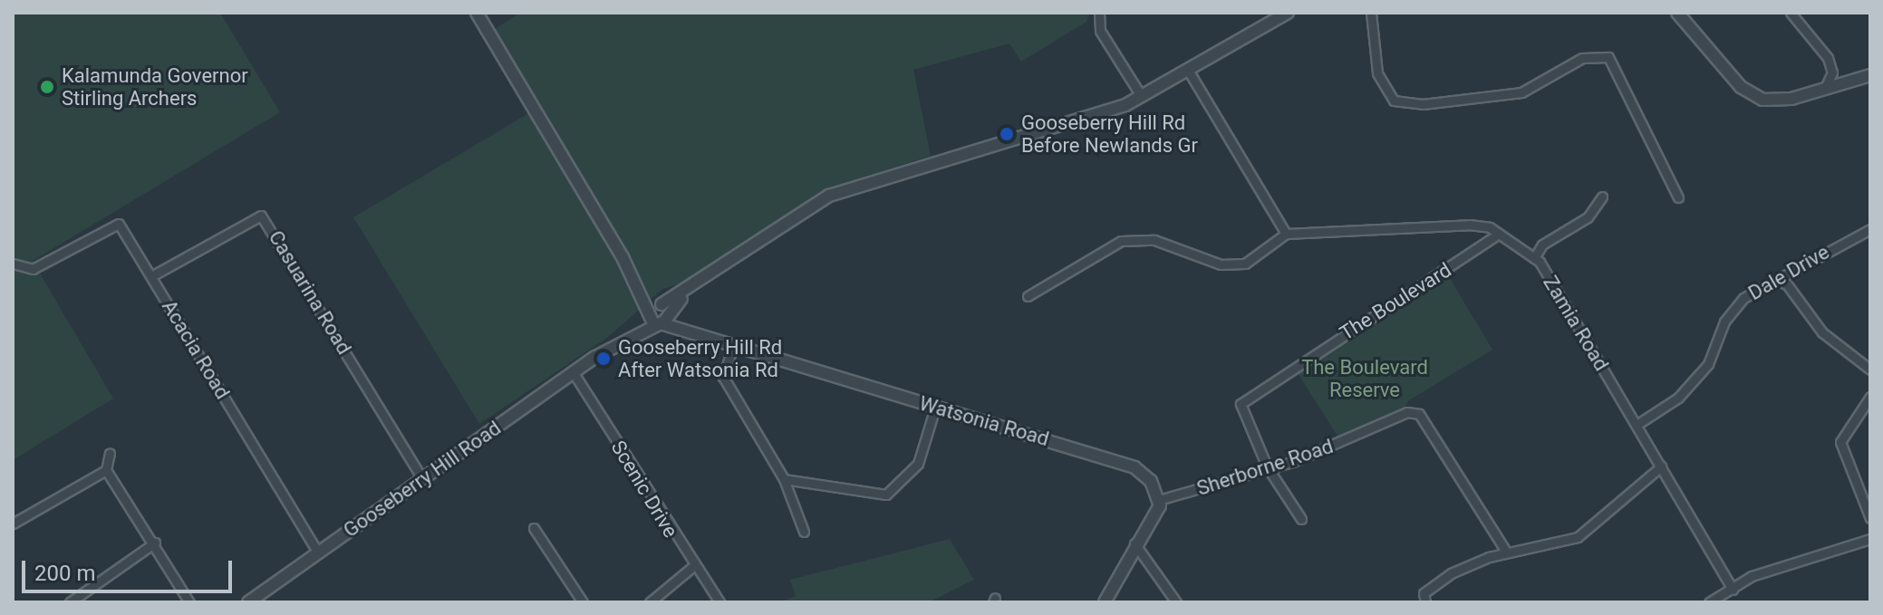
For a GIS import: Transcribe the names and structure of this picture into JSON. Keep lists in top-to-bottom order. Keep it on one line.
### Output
{"streets":{"street":["Dale Drive","Casuarina Road","The Boulevard","Zamia Road","Acacia Road","Watsonia Road","Sherborne Road","Gooseberry Hill Road","Scenic Drive"]},"crossings":[["Dale Drive","Zamia Road"],["Casuarina Road","Acacia Road"],["Casuarina Road","Gooseberry Hill Road"],["The Boulevard","Zamia Road"],["The Boulevard","Sherborne Road"],["Acacia Road","Gooseberry Hill Road"],["Watsonia Road","Sherborne Road"],["Watsonia Road","Gooseberry Hill Road"],["Gooseberry Hill Road","Scenic Drive"]],"parks":["The Boulevard Reserve"],"places":["Kalamunda Governor Stirling Archers","Gooseberry Hill Rd Before Newlands Gr","Gooseberry Hill Rd After Watsonia Rd"],"scale_bar":"200 m"}
